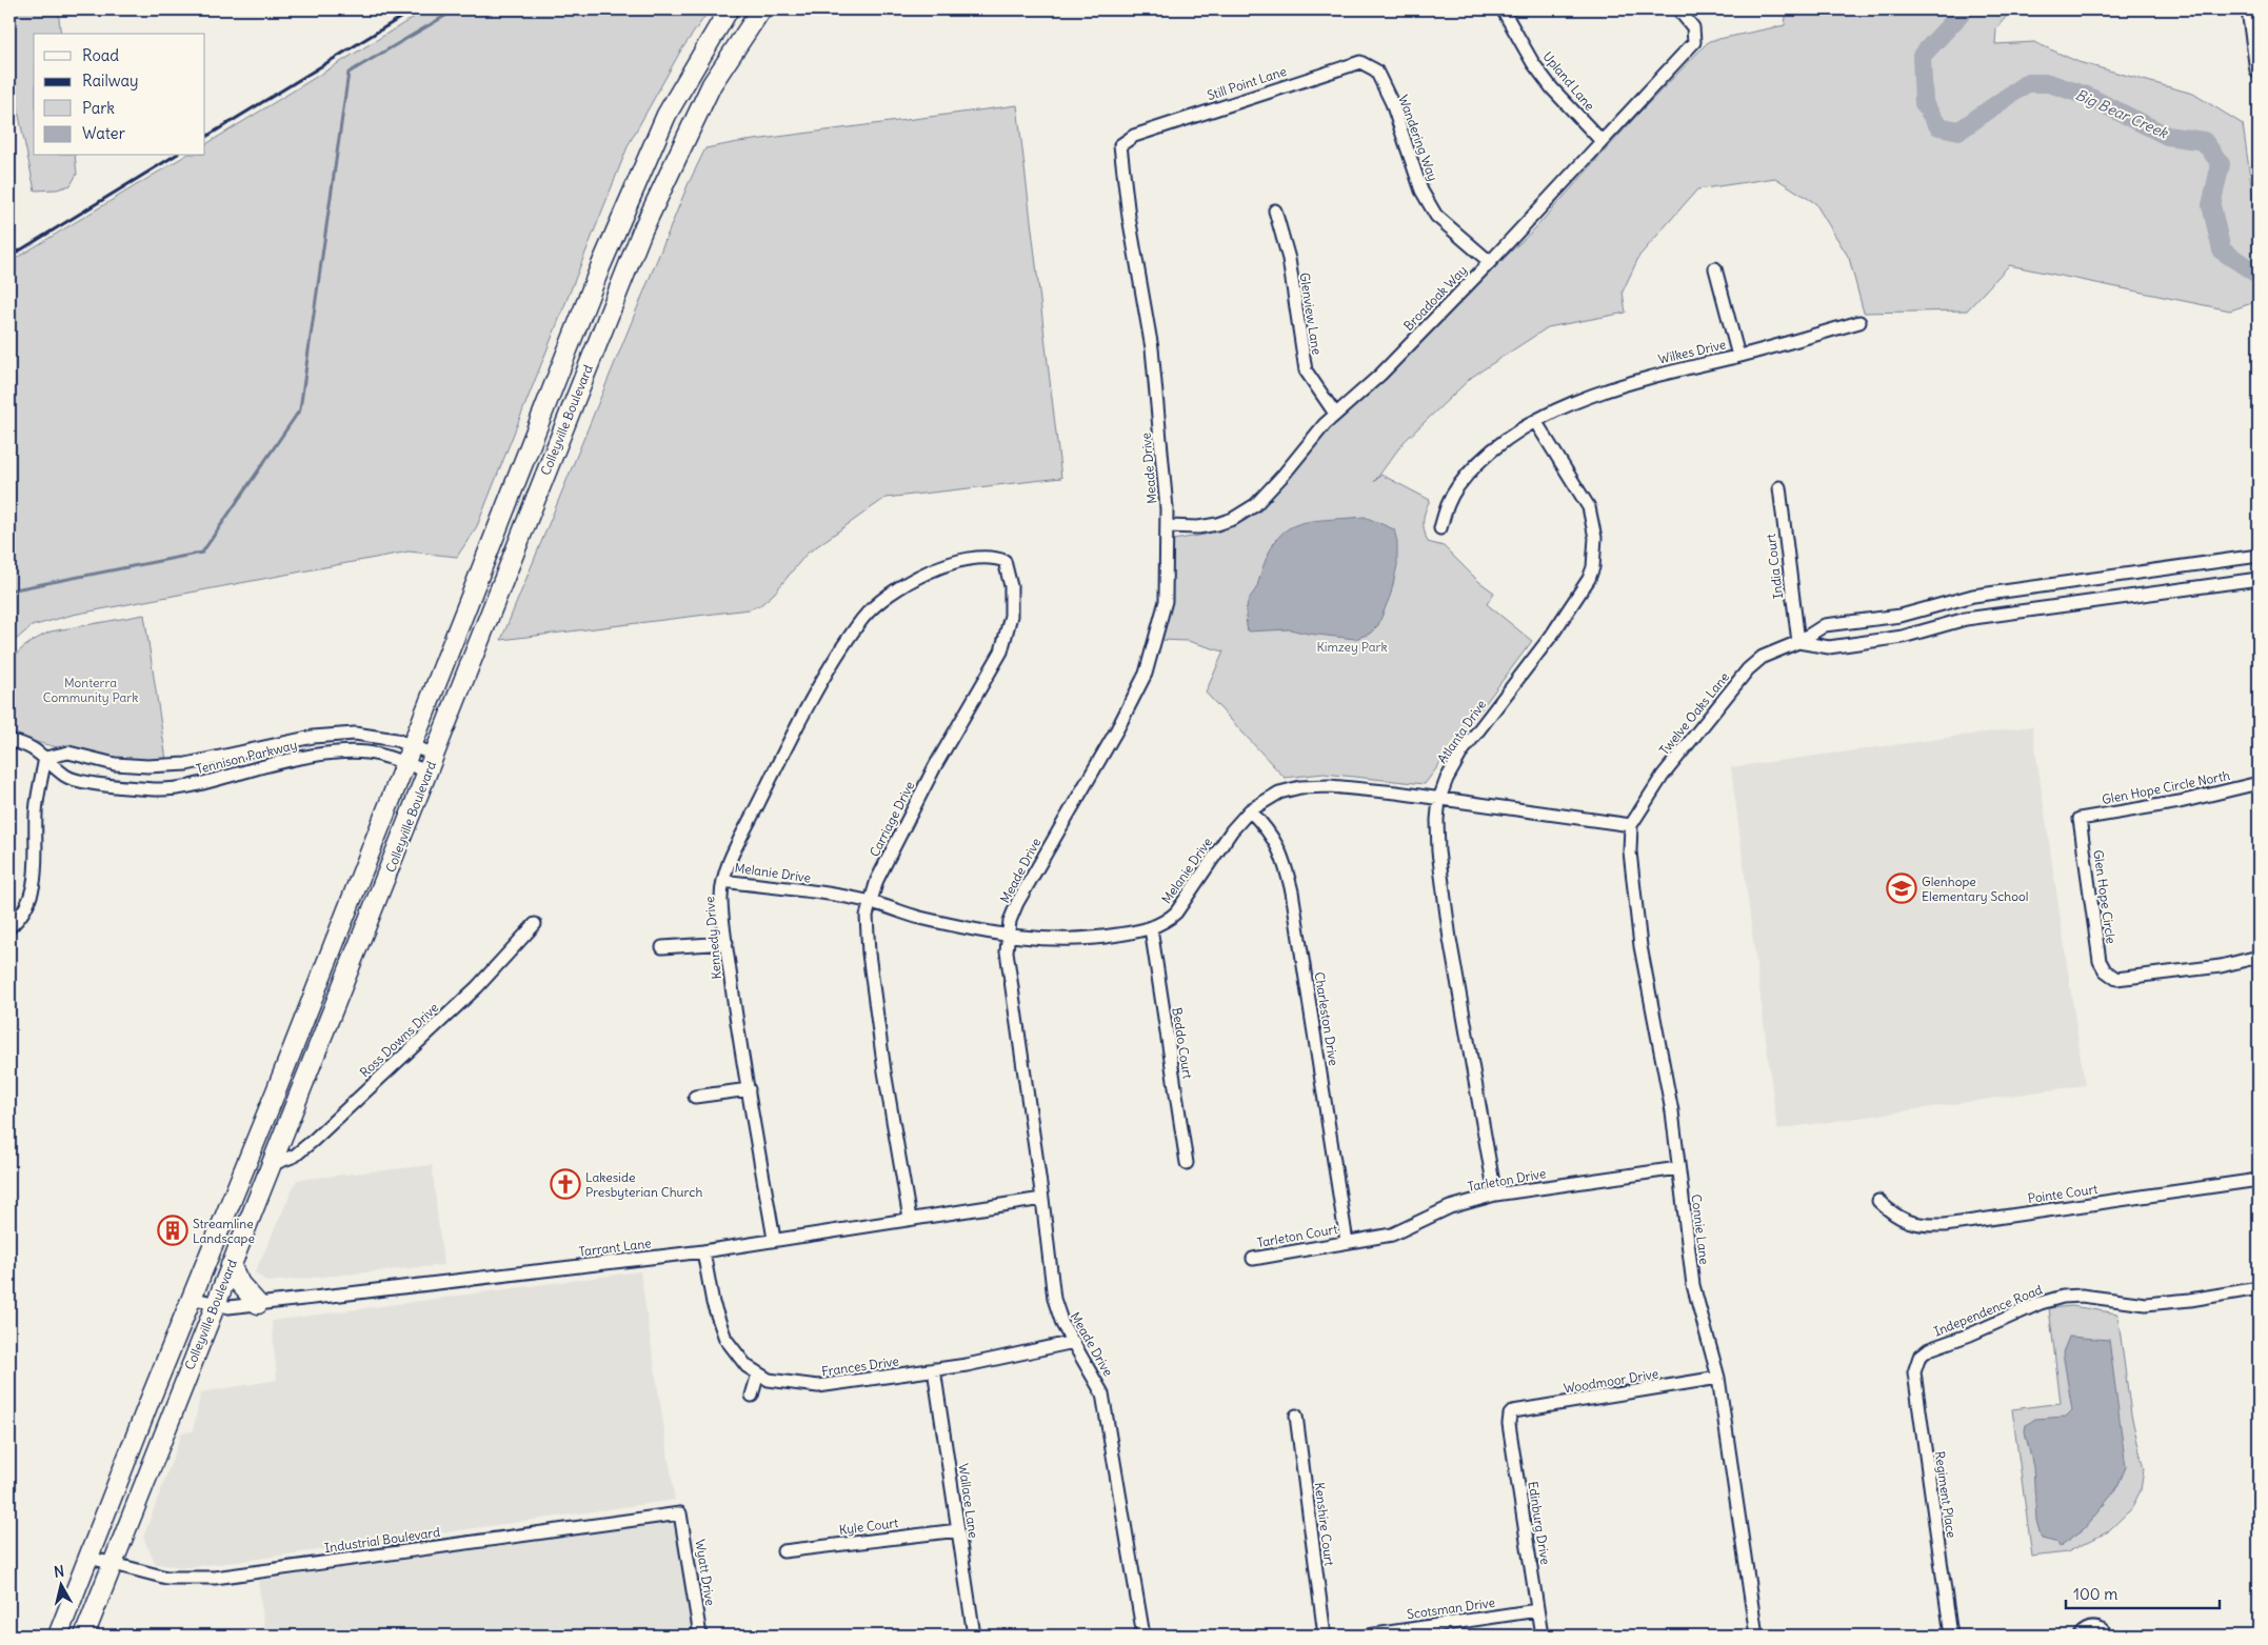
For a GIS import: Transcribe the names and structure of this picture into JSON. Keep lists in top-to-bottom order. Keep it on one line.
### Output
{"streets":{"main road":["Colleyville Boulevard"],"street":["Upland Lane","Still Point Lane","Wandering Way","Broadoak Way","Glenview Lane","Wilkes Drive","Meade Drive","India Court","Twelve Oaks Lane","Atlanta Drive","Tennison Parkway","Glen Hope Circle North","Carriage Drive","Melanie Drive","Glen Hope Circle","Kennedy Drive","Charleston Drive","Ross Downs Drive","Beddo Court","Tarleton Drive","Pointe Court","Connie Lane","Tarleton Court","Tarrant Lane","Independence Road","Frances Drive","Woodmoor Drive","Regiment Place","Wallace Lane","Edinburg Drive","Kenshire Court","Kyle Court","Industrial Boulevard","Wyatt Drive","Scotsman Drive"]},"crossings":[["Upland Lane","Broadoak Way"],["Still Point Lane","Wandering Way"],["Still Point Lane","Meade Drive"],["Wandering Way","Broadoak Way"],["Broadoak Way","Glenview Lane"],["Broadoak Way","Meade Drive"],["Wilkes Drive","Atlanta Drive"],["Colleyville Boulevard","Tennison Parkway"],["Colleyville Boulevard","Ross Downs Drive"],["Colleyville Boulevard","Tarrant Lane"],["Colleyville Boulevard","Industrial Boulevard"],["Meade Drive","Melanie Drive"],["Meade Drive","Tarrant Lane"],["Meade Drive","Frances Drive"],["India Court","Twelve Oaks Lane"],["Twelve Oaks Lane","Melanie Drive"],["Twelve Oaks Lane","Connie Lane"],["Atlanta Drive","Melanie Drive"],["Atlanta Drive","Tarleton Drive"],["Glen Hope Circle North","Glen Hope Circle"],["Carriage Drive","Melanie Drive"],["Carriage Drive","Kennedy Drive"],["Carriage Drive","Tarrant Lane"],["Melanie Drive","Kennedy Drive"],["Melanie Drive","Charleston Drive"],["Melanie Drive","Beddo Court"],["Melanie Drive","Connie Lane"],["Kennedy Drive","Tarrant Lane"],["Charleston Drive","Tarleton Drive"],["Charleston Drive","Tarleton Court"],["Tarleton Drive","Connie Lane"],["Tarleton Drive","Tarleton Court"],["Connie Lane","Woodmoor Drive"],["Tarrant Lane","Frances Drive"],["Independence Road","Regiment Place"],["Frances Drive","Wallace Lane"],["Woodmoor Drive","Edinburg Drive"],["Wallace Lane","Kyle Court"],["Edinburg Drive","Scotsman Drive"],["Industrial Boulevard","Wyatt Drive"]],"water":["Big Bear Creek"],"parks":["Kimzey Park","Monterra Community Park"],"places":{"school or university":["Glenhope Elementary School"],"church":["Lakeside Presbyterian Church"],"building":["Streamline Landscape"]},"legend":["Road","Railway","Park","Water"],"scale_bar":"100 m","north":"top"}
